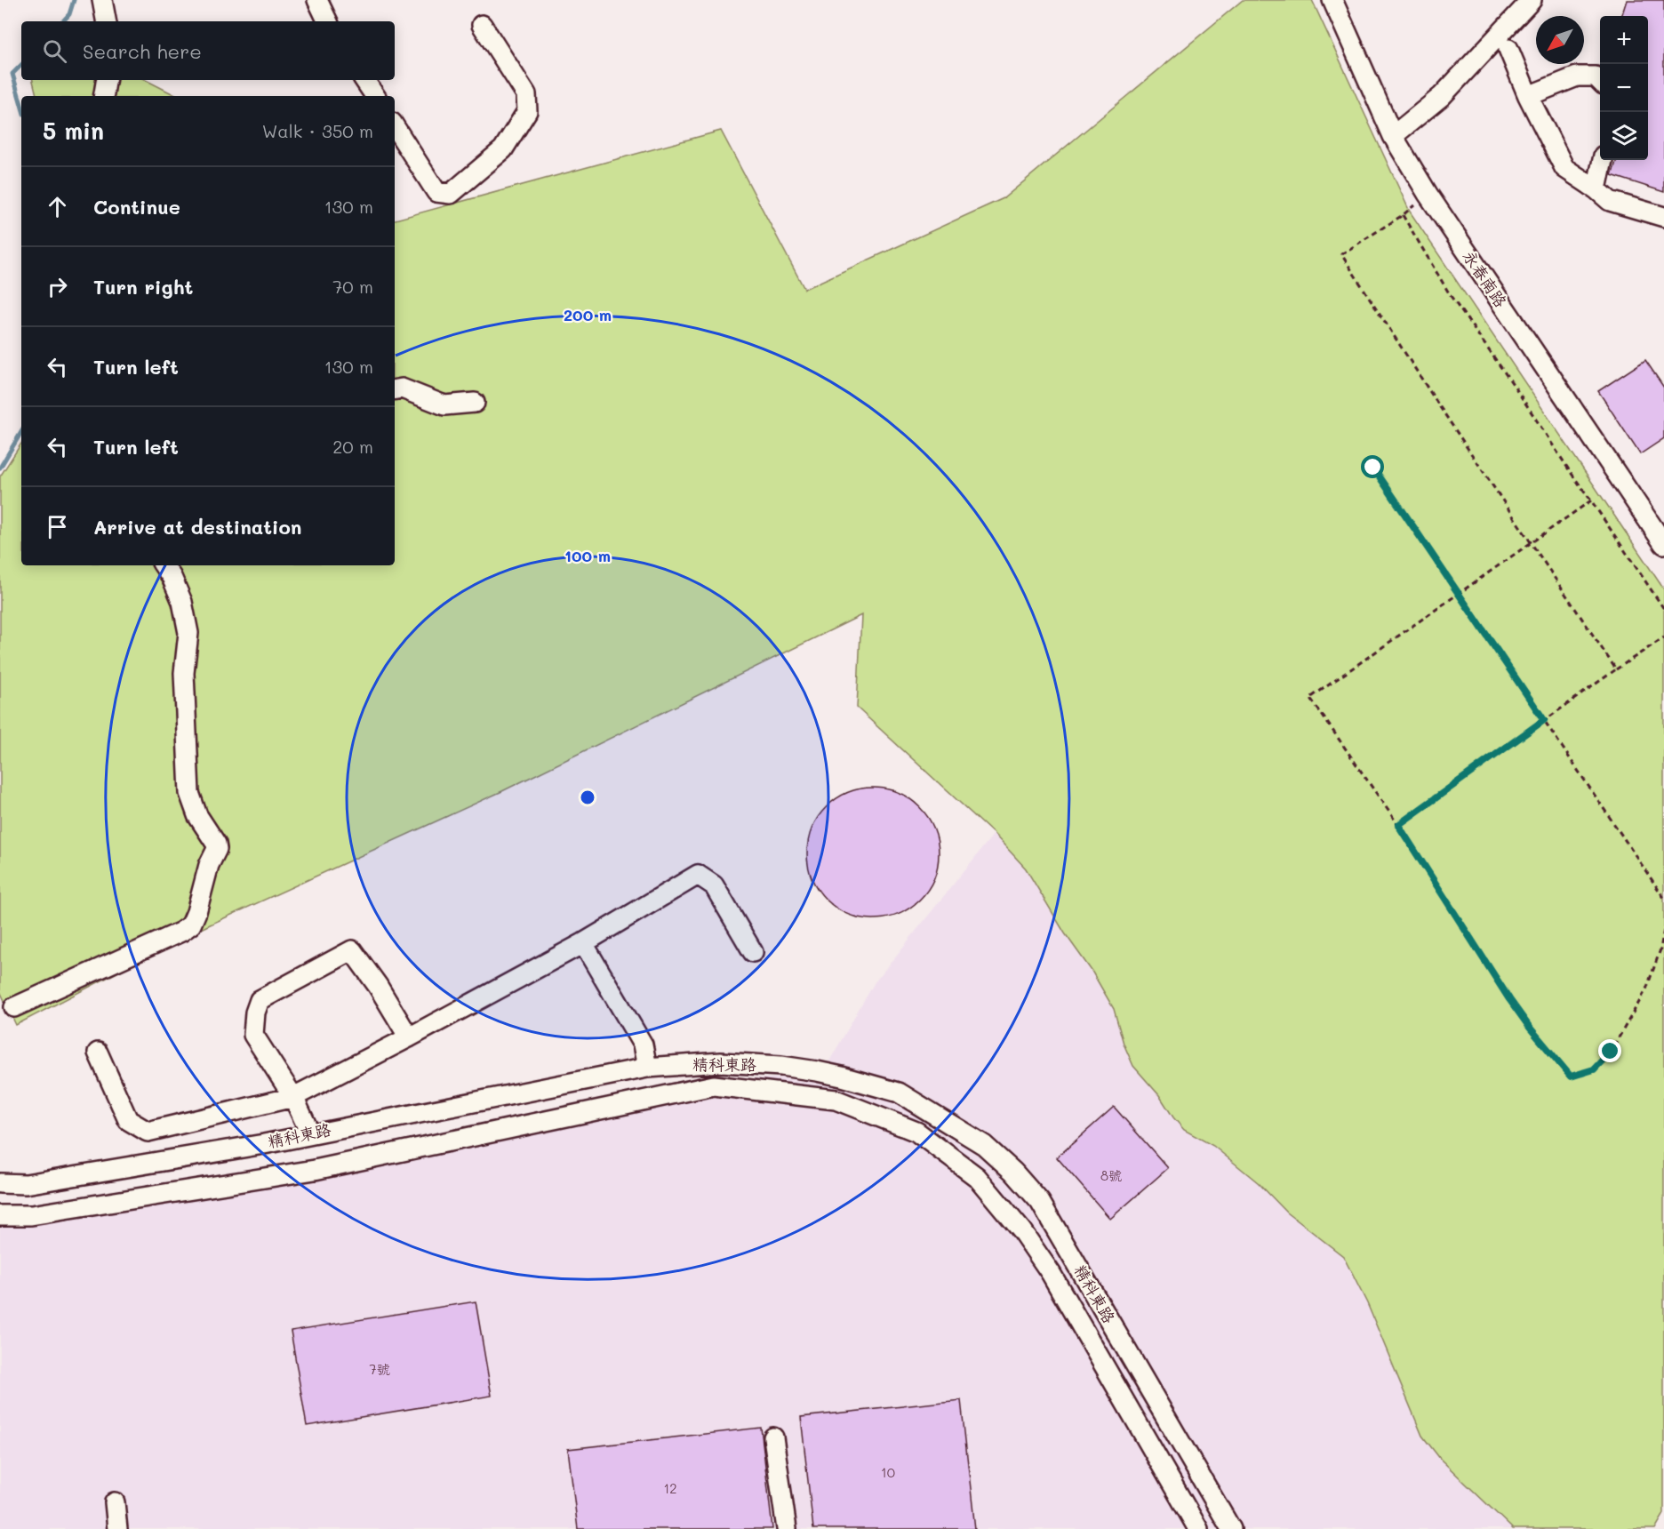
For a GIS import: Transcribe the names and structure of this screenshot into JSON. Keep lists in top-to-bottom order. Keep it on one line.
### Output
{"streets":{"street":["永春南路","精科東路"]},"house_numbers":["8號","7號","10","12"],"north":"bottom left","page":{"map_buttons":["+","−"],"search":"Search here","heading":["5 min","Walk · 350 m"],"list":[["Continue","130 m"],["Turn right","70 m"],["Turn left","130 m"],["Turn left","20 m"],"Arrive at destination"]},"rings":["200 m","100 m"]}
